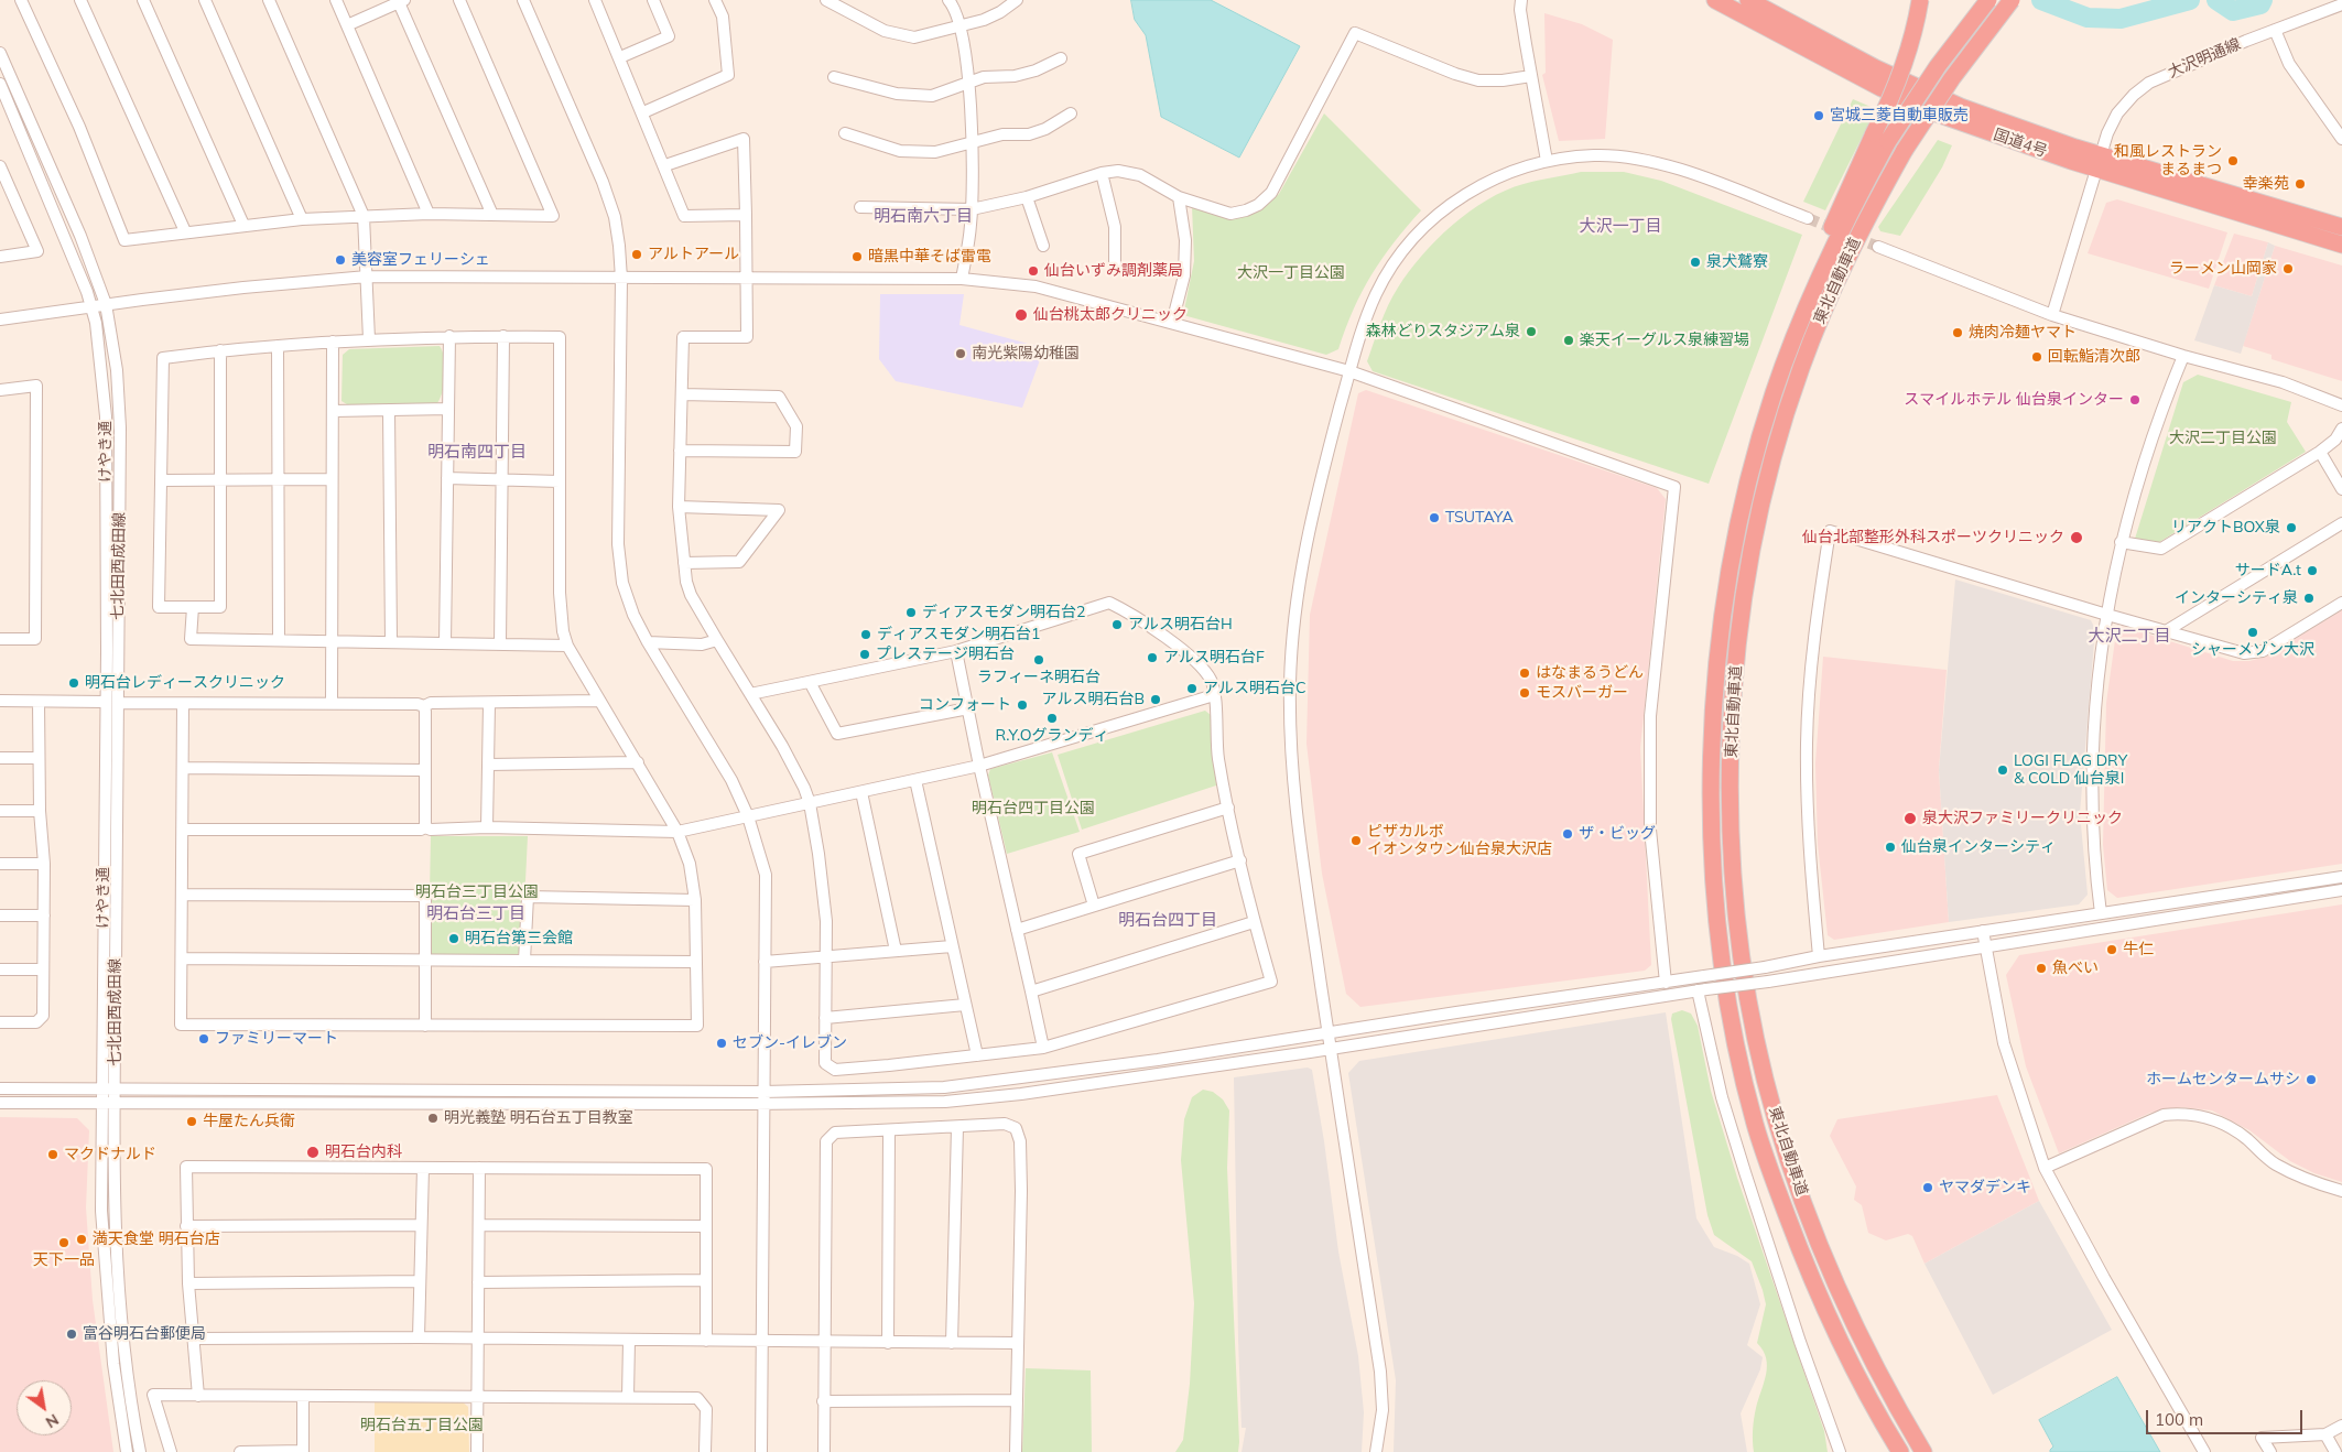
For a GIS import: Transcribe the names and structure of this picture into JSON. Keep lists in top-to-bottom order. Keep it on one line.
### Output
{"streets":{"highway":["国道4号","東北自動車道"],"street":["大沢明通線","けやき通","七北田西成田線"]},"crossings":[["大沢明通線","国道4号"]],"districts":["明石南六丁目","大沢一丁目","明石南四丁目","大沢二丁目","明石台三丁目","明石台四丁目"],"parks":["大沢一丁目公園","大沢二丁目公園","明石台四丁目公園","明石台三丁目公園","明石台五丁目公園"],"places":["宮城三菱自動車販売","和風レストラン まるまつ","幸楽苑","アルトアール","暗黒中華そば雷電","美容室フェリーシェ","泉犬鷲寮","ラーメン山岡家","仙台いずみ調剤薬局","仙台桃太郎クリニック","森林どりスタジアム泉","焼肉冷麺ヤマト","楽天イーグルス泉練習場","南光紫陽幼稚園","回転鮨清次郎","スマイルホテル 仙台泉インター","TSUTAYA","リアクトBOX泉","仙台北部整形外科スポーツクリニック","サードA.t","インターシティ泉","ディアスモダン明石台2","アルス明石台H","シャーメゾン大沢","ディアスモダン明石台1","プレステージ明石台","アルス明石台F","ラフィーネ明石台","はなまるうどん","明石台レディースクリニック","アルス明石台C","モスバーガー","アルス明石台B","コンフォート","R.Y.Oグランディ","LOGI FLAG DRY & COLD 仙台泉I","泉大沢ファミリークリニック","ザ・ビッグ","ピザカルボ イオンタウン仙台泉大沢店","仙台泉インターシティ","明石台第三会館","牛仁","魚べい","ファミリーマート","セブン-イレブン","ホームセンタームサシ","明光義塾 明石台五丁目教室","牛屋たん兵衛","明石台内科","マクドナルド","ヤマダデンキ","満天食堂 明石台店","天下一品","富谷明石台郵便局"],"scale_bar":"100 m","north":"bottom right"}
